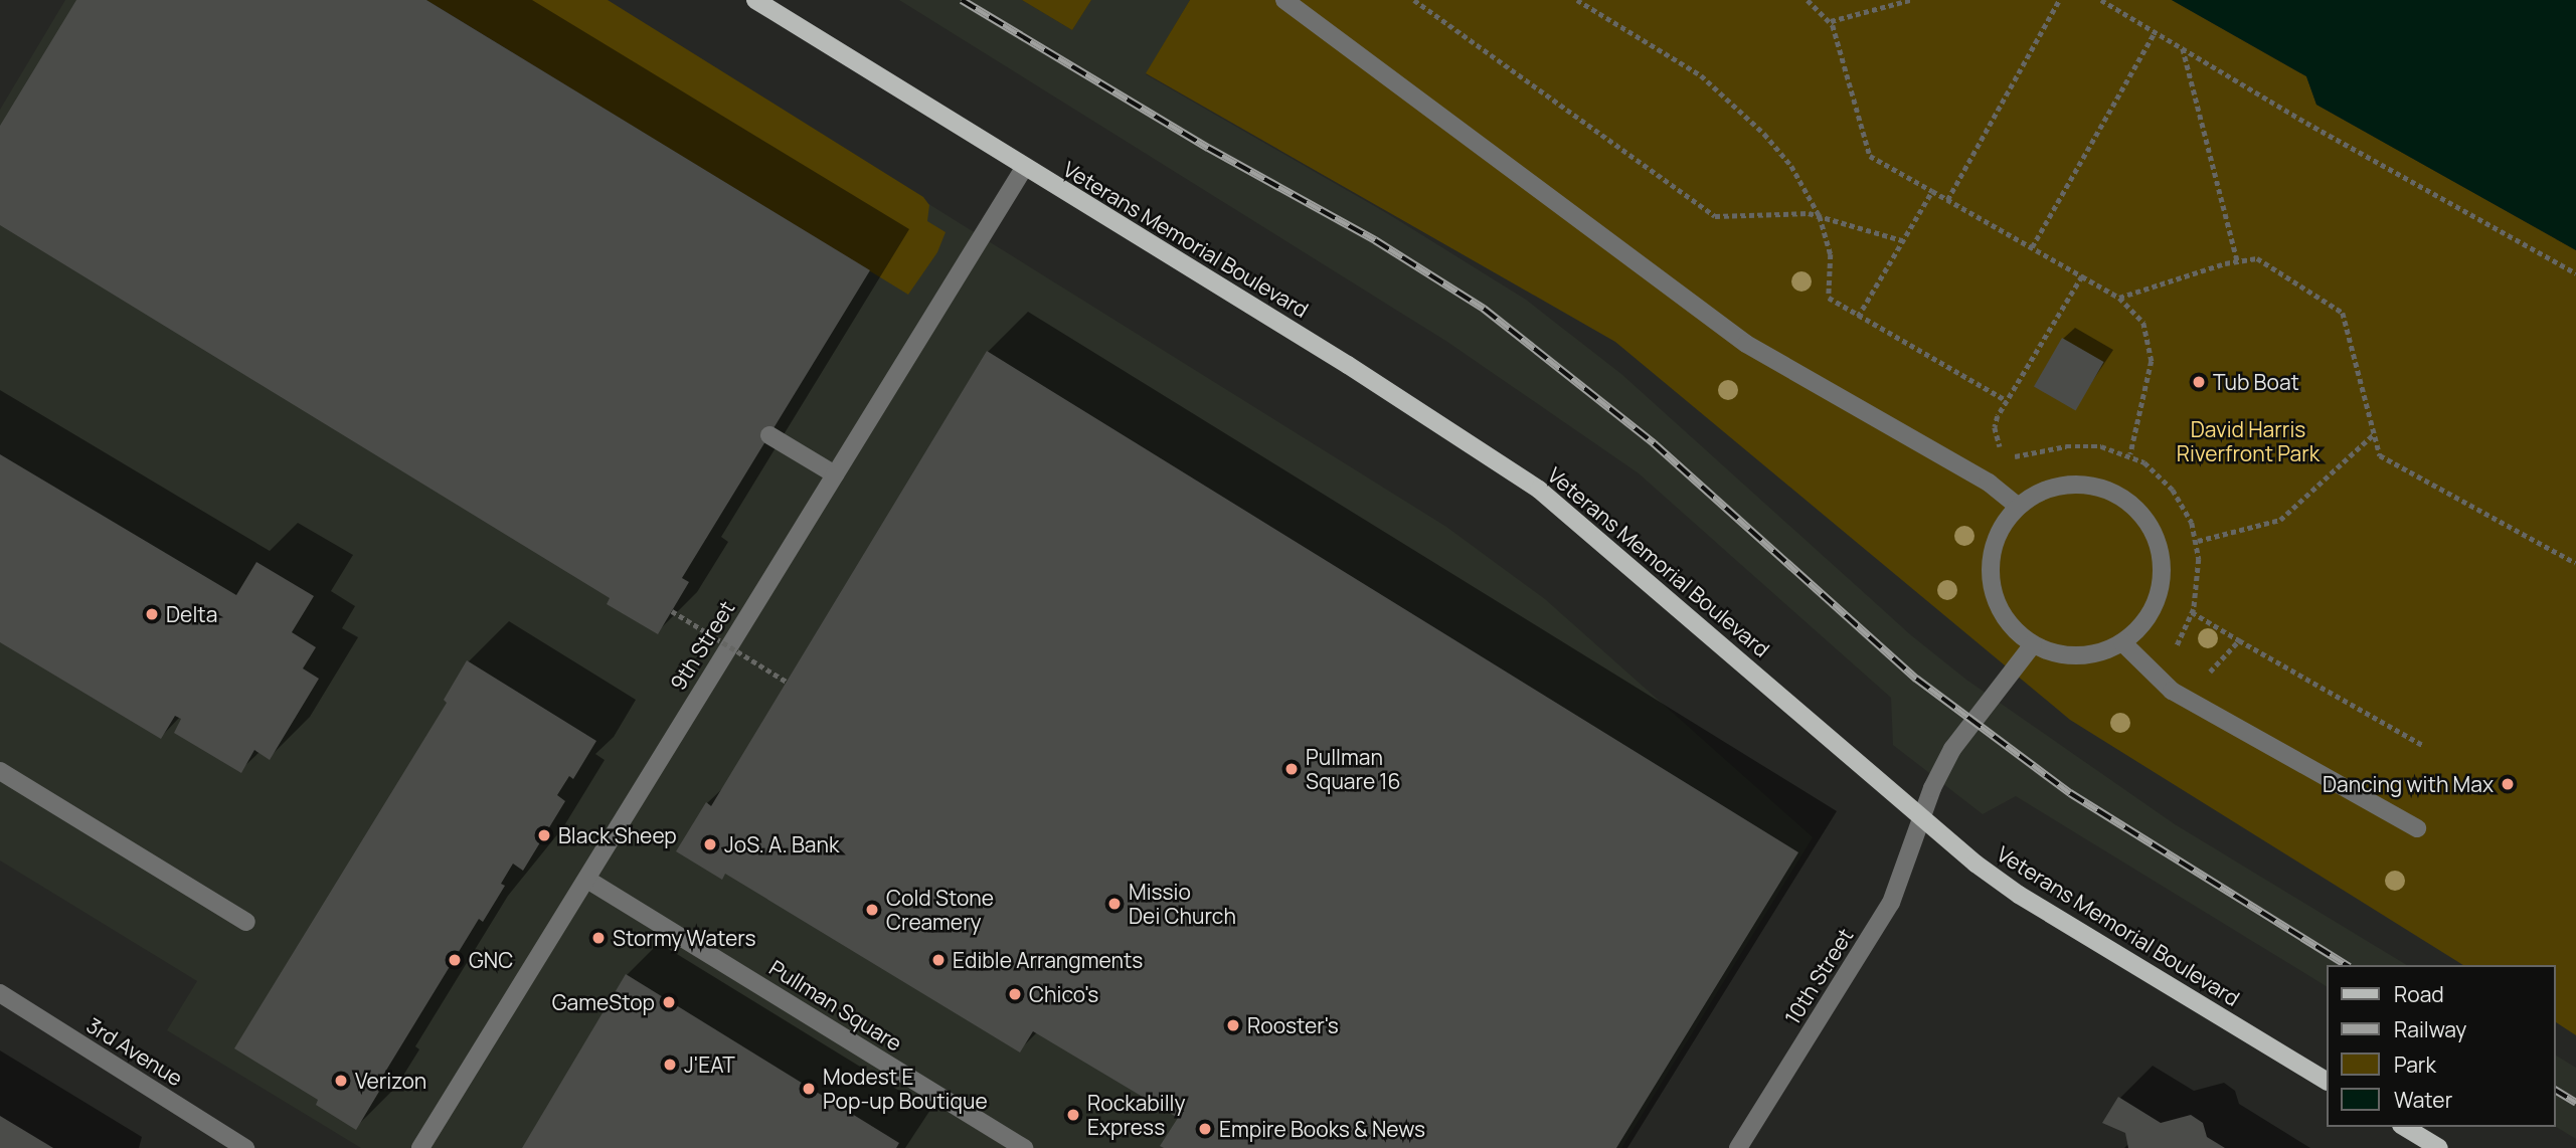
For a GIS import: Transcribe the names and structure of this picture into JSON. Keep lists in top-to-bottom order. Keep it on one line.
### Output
{"streets":{"main road":["Veterans Memorial Boulevard"],"street":["9th Street","10th Street","Pullman Square","3rd Avenue"]},"crossings":[["Veterans Memorial Boulevard","9th Street"],["Veterans Memorial Boulevard","10th Street"],["9th Street","Pullman Square"]],"parks":["David Harris Riverfront Park"],"places":["Tub Boat","Delta","Pullman Square 16","Dancing with Max","Black Sheep","JoS. A. Bank","Missio Dei Church","Cold Stone Creamery","Stormy Waters","GNC","Edible Arrangments","Chico's","GameStop","Rooster's","J'EAT","Verizon","Modest E Pop-up Boutique","Rockabilly Express","Empire Books & News"],"legend":["Road","Railway","Park","Water"]}
